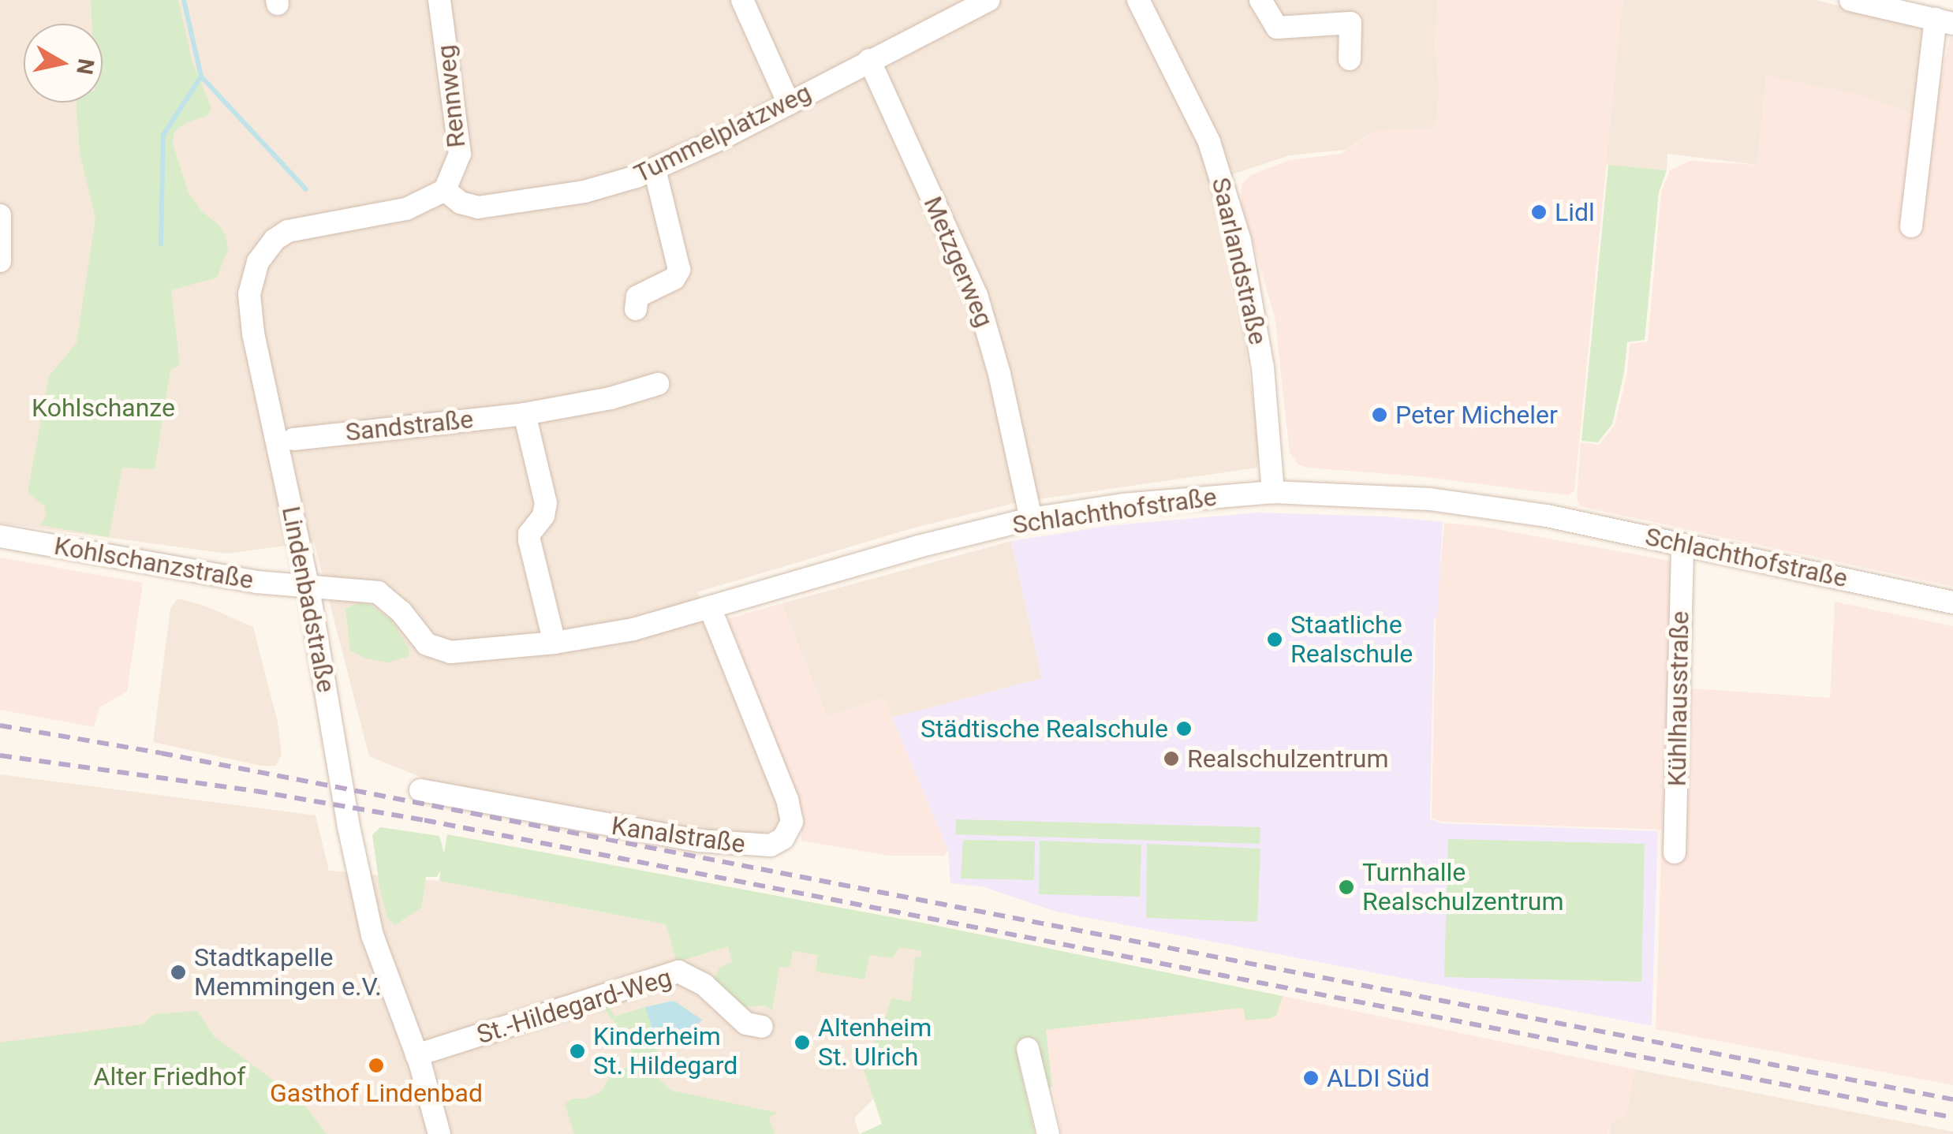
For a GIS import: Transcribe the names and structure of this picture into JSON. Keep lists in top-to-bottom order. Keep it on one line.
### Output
{"streets":{"street":["Rennweg","Tummelplatzweg","Saarlandstraße","Metzgerweg","Sandstraße","Schlachthofstraße","Kohlschanzstraße","Lindenbadstraße","Kühlhausstraße","Kanalstraße","St.-Hildegard-Weg"]},"crossings":[["Rennweg","Tummelplatzweg"],["Rennweg","Lindenbadstraße"],["Tummelplatzweg","Metzgerweg"],["Tummelplatzweg","Lindenbadstraße"],["Saarlandstraße","Schlachthofstraße"],["Metzgerweg","Schlachthofstraße"],["Schlachthofstraße","Kohlschanzstraße"],["Schlachthofstraße","Lindenbadstraße"],["Schlachthofstraße","Kühlhausstraße"],["Schlachthofstraße","Kanalstraße"],["Kohlschanzstraße","Lindenbadstraße"],["Lindenbadstraße","St.-Hildegard-Weg"]],"parks":["Kohlschanze","Alter Friedhof"],"places":["Lidl","Peter Micheler","Staatliche Realschule","Städtische Realschule","Realschulzentrum","Turnhalle Realschulzentrum","Stadtkapelle Memmingen e.V.","Altenheim St. Ulrich","Kinderheim St. Hildegard","Gasthof Lindenbad","ALDI Süd"],"north":"right"}
